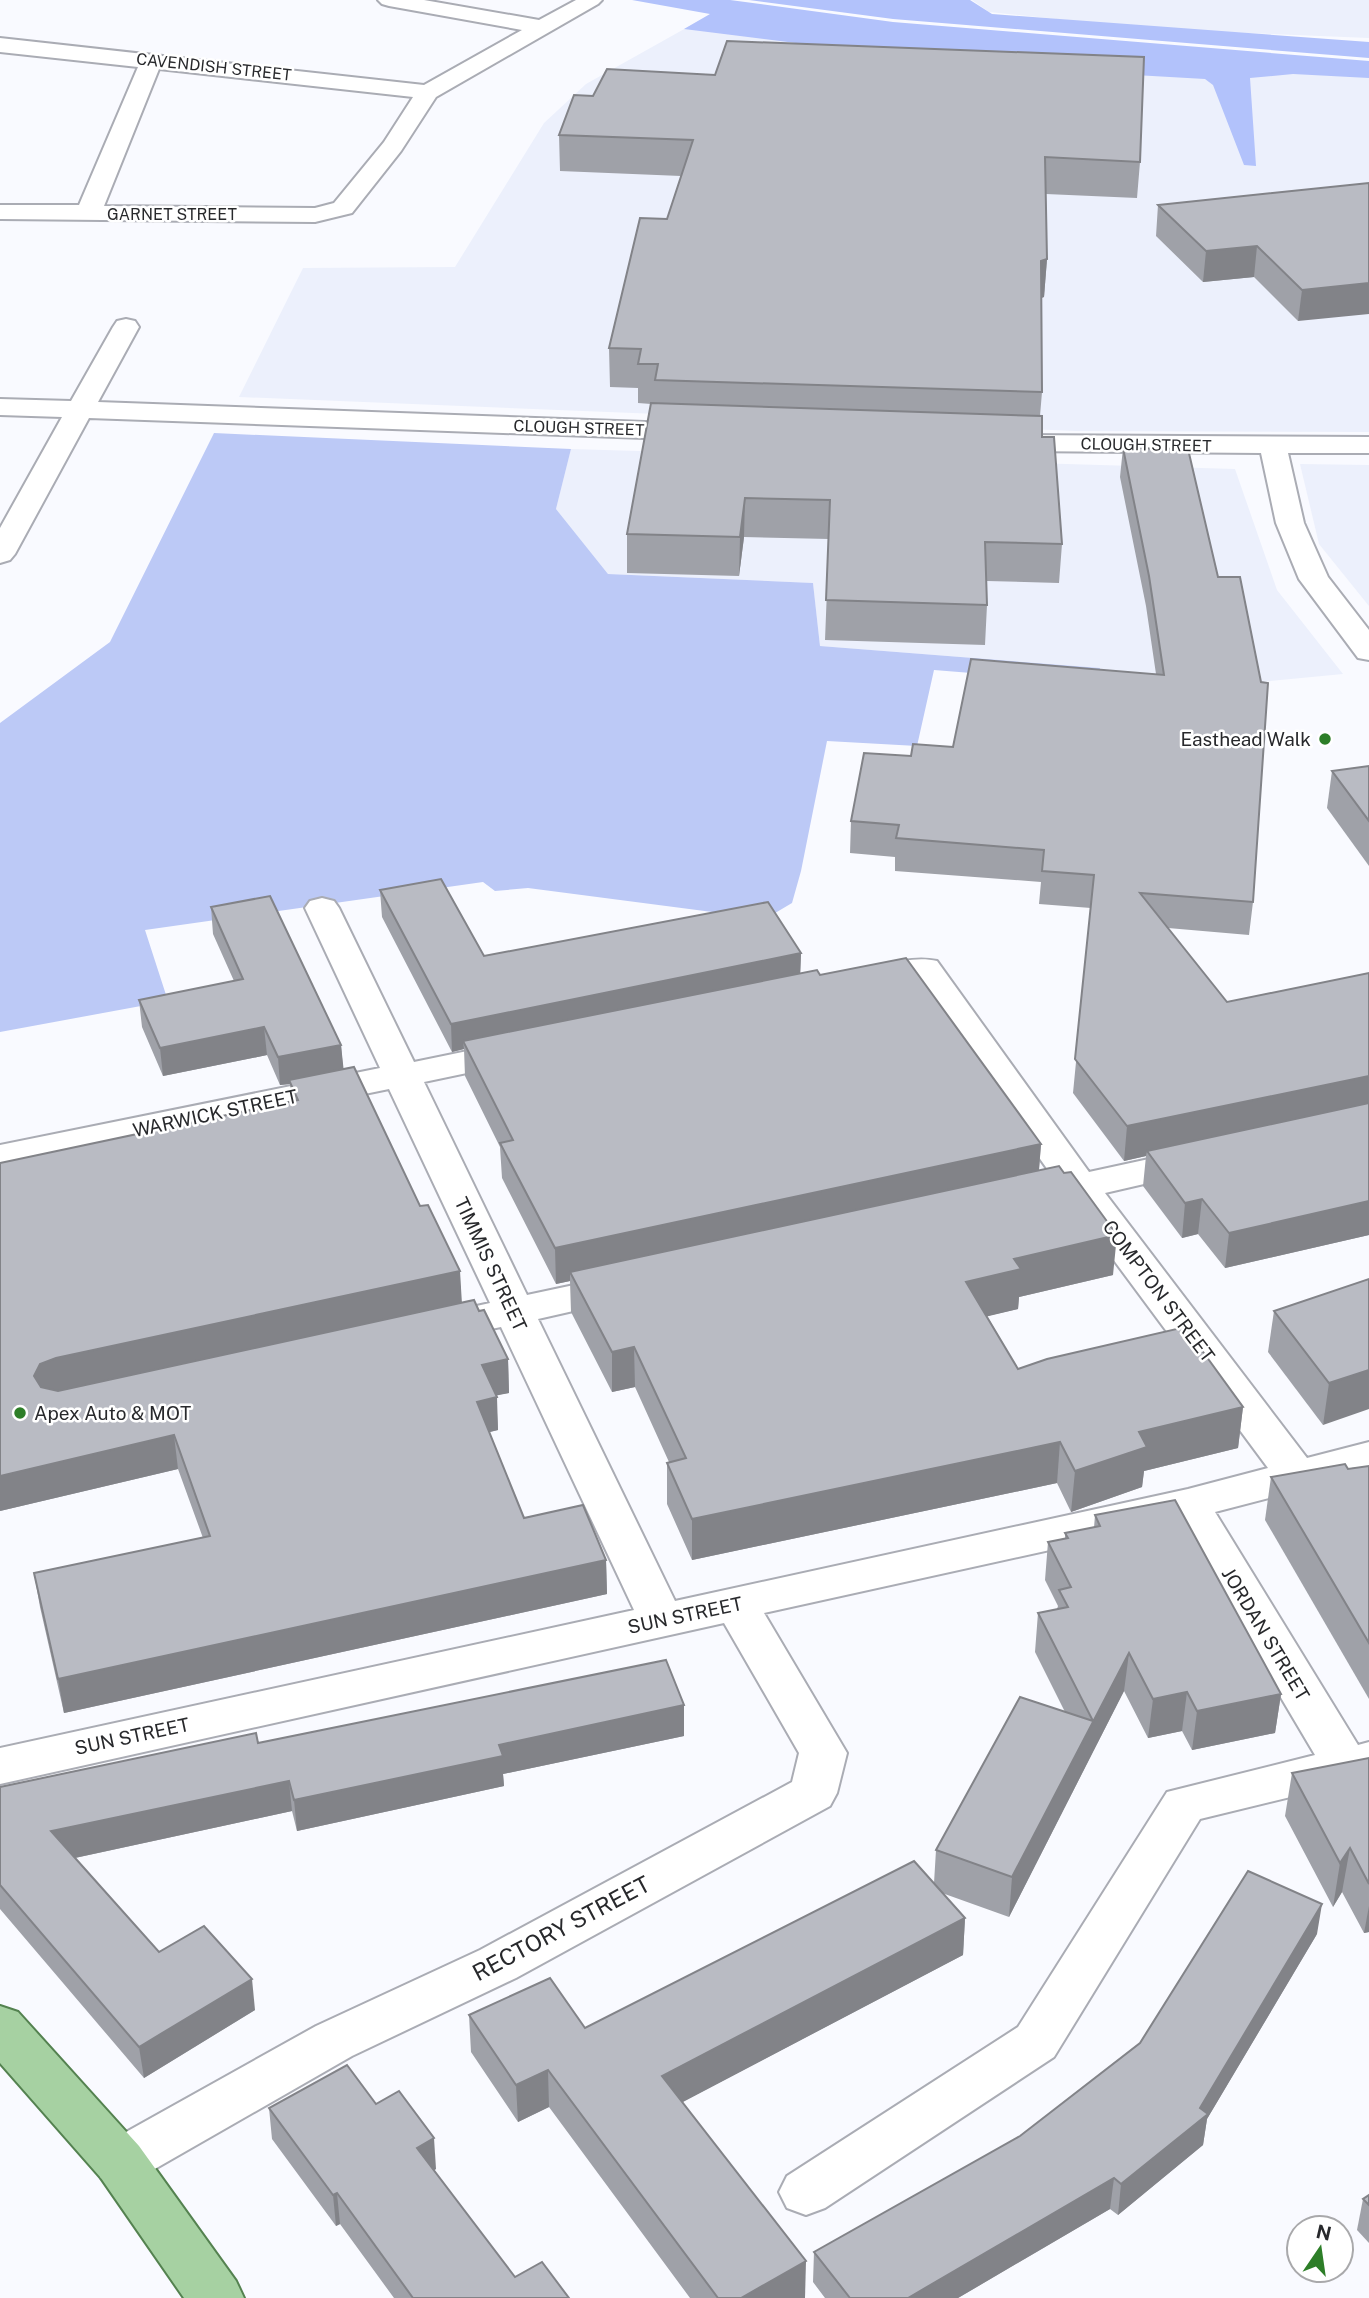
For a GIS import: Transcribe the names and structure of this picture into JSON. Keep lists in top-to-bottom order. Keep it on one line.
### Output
{"streets":{"street":["CAVENDISH STREET","GARNET STREET","CLOUGH STREET","WARWICK STREET","TIMMIS STREET","COMPTON STREET","SUN STREET","JORDAN STREET","RECTORY STREET"]},"crossings":[["CAVENDISH STREET","GARNET STREET"],["WARWICK STREET","TIMMIS STREET"],["TIMMIS STREET","SUN STREET"],["COMPTON STREET","SUN STREET"],["SUN STREET","JORDAN STREET"],["SUN STREET","RECTORY STREET"]],"places":["Easthead Walk","Apex Auto & MOT"],"north":"top"}
